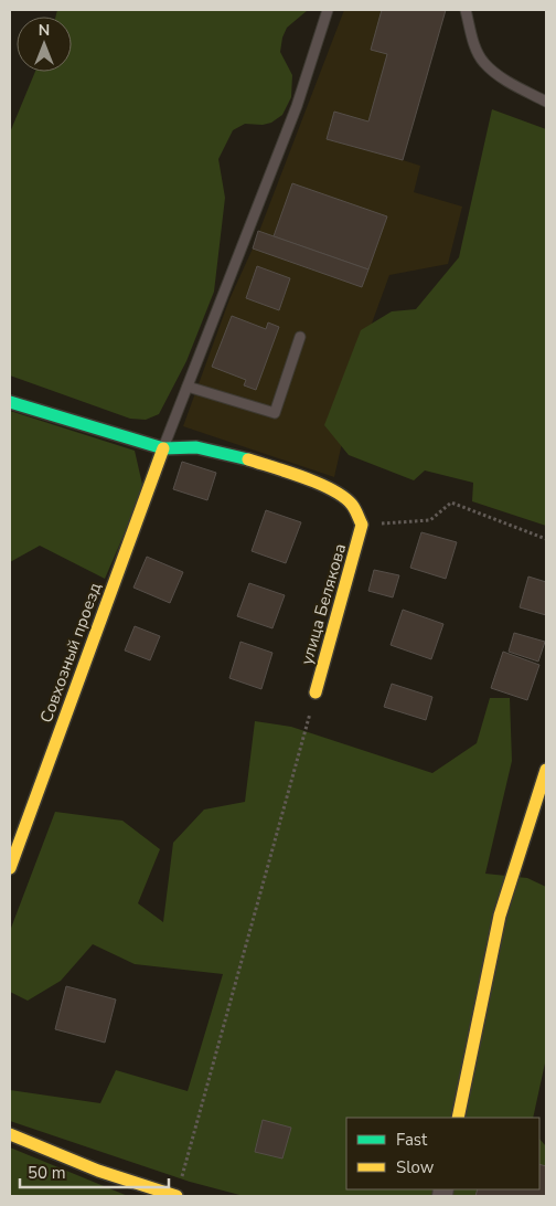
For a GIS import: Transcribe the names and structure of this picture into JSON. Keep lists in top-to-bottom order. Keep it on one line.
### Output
{"streets":{"main road":["улица Белякова","Совхозный проезд"]},"legend":["Fast","Slow"],"scale_bar":"50 m","north":"top"}
